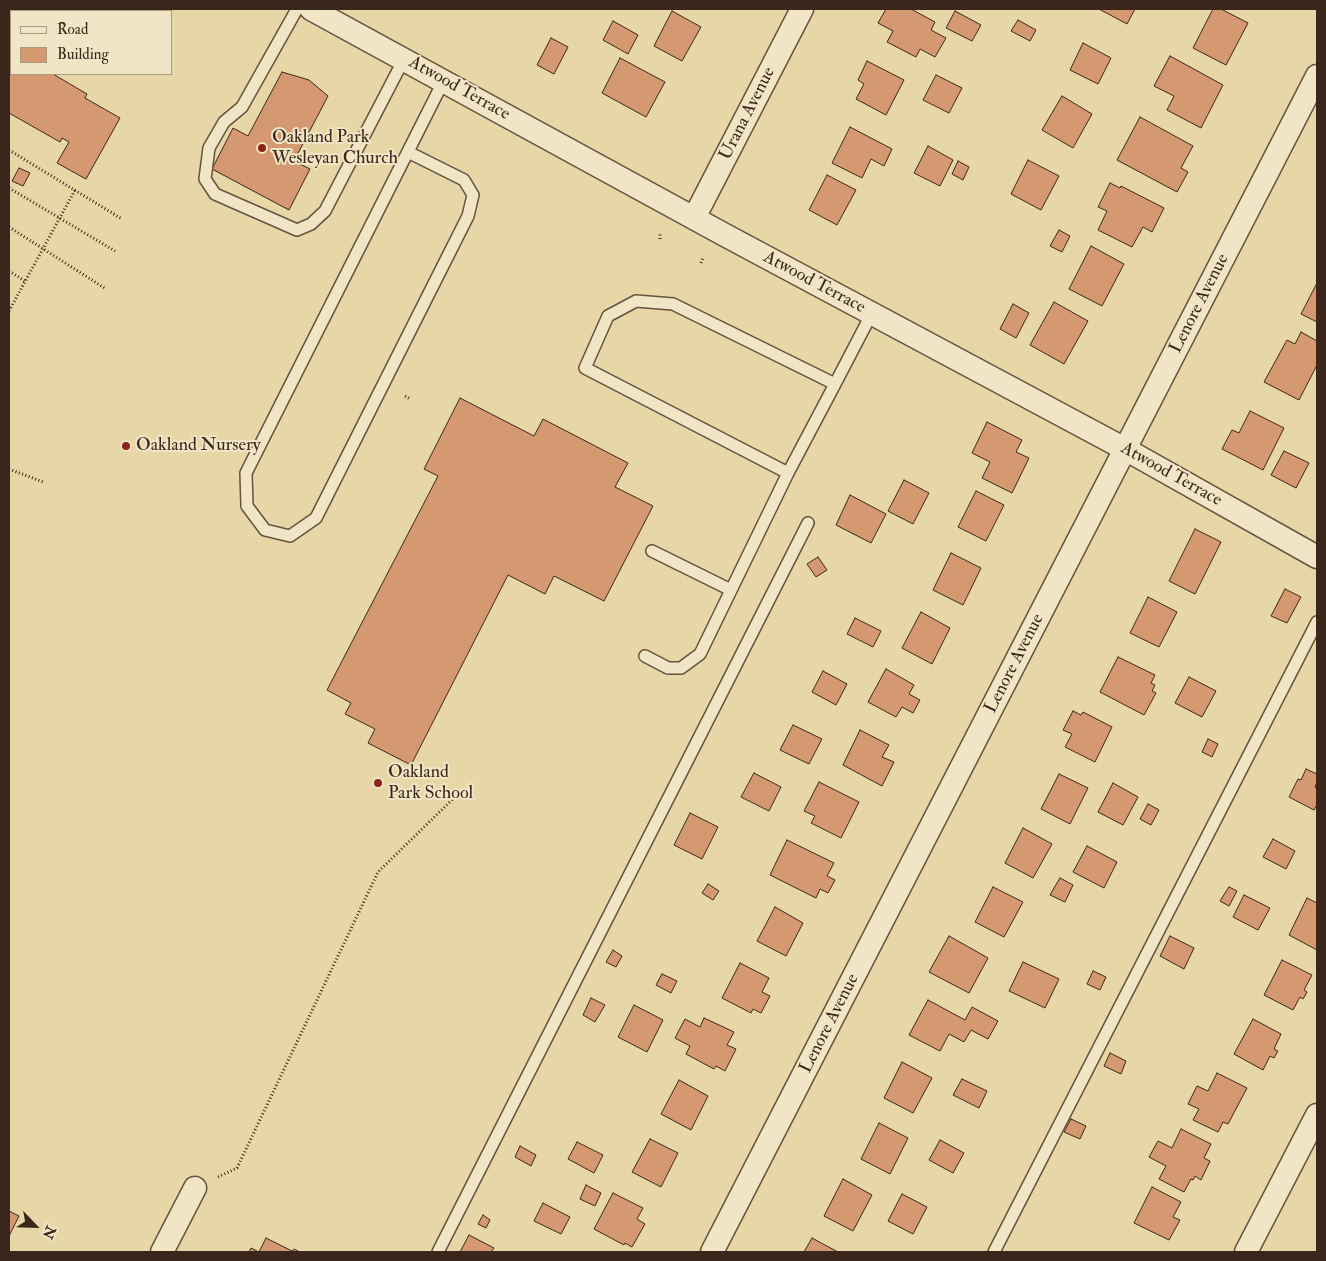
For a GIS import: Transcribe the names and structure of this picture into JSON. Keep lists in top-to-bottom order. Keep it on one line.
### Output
{"streets":{"street":["Atwood Terrace","Urana Avenue","Lenore Avenue"]},"crossings":[["Atwood Terrace","Urana Avenue"],["Atwood Terrace","Lenore Avenue"]],"places":["Oakland Park Wesleyan Church","Oakland Nursery","Oakland Park School"],"legend":["Road","Building"],"north":"bottom right"}
